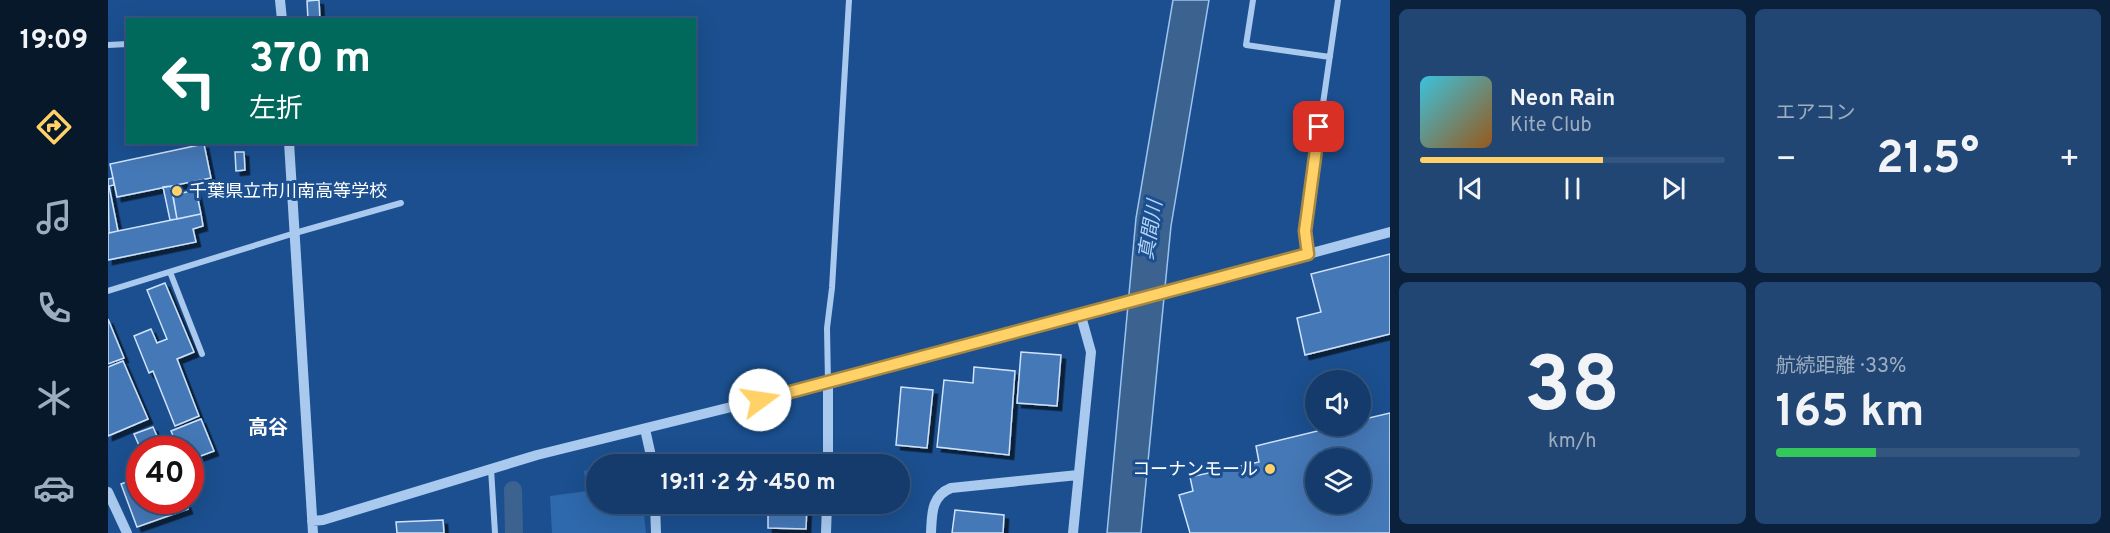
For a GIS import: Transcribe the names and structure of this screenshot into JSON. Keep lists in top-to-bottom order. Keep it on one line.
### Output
{"districts":["高谷"],"water":["真間川"],"places":["千葉県立市川南高等学校","コーナンモール"],"page":{"tabs":"19:09","tile":["エアコン",["38","km/h"],["航続距離 · 33%","165 km"]],"turn":["370 m","左折"],"song":["Neon Rain","Kite Club"],"heat":["−","21.5°","+"],"limit":"40","trip":"19:11 · 2 分 · 450 m"}}
